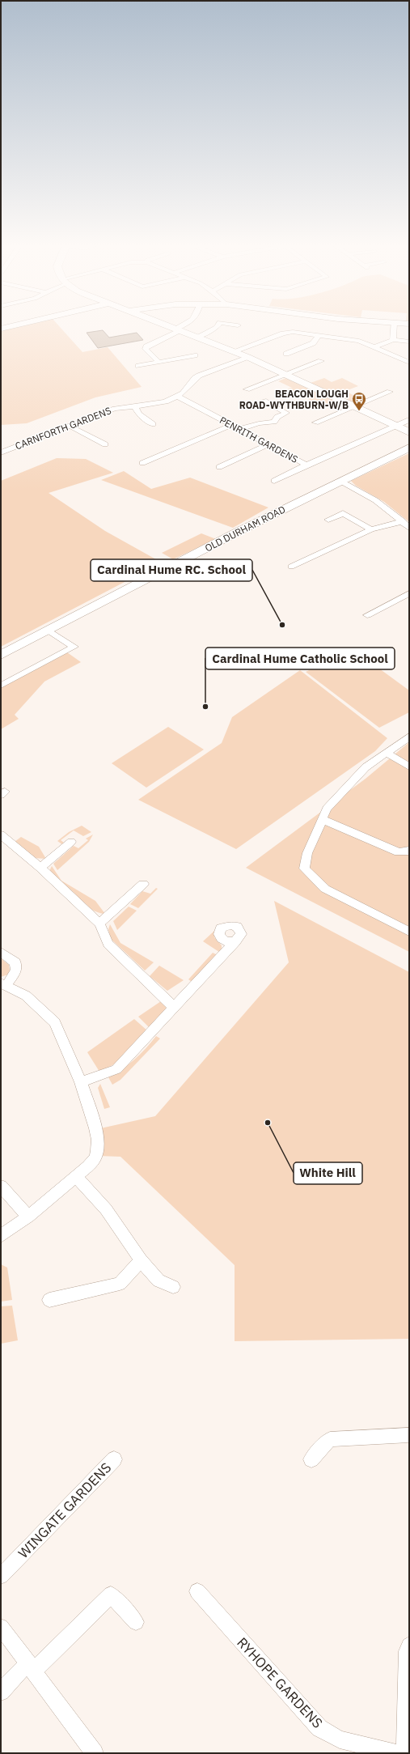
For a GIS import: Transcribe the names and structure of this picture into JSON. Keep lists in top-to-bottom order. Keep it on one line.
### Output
{"streets":{"street":["CARNFORTH GARDENS","PENRITH GARDENS","OLD DURHAM ROAD","WINGATE GARDENS","RYHOPE GARDENS"]},"crossings":[["CARNFORTH GARDENS","PENRITH GARDENS"]],"places":{"bus stop":["BEACON LOUGH ROAD-WYTHBURN-W/B"],"other":["Cardinal Hume RC. School","Cardinal Hume Catholic School","White Hill"]}}
